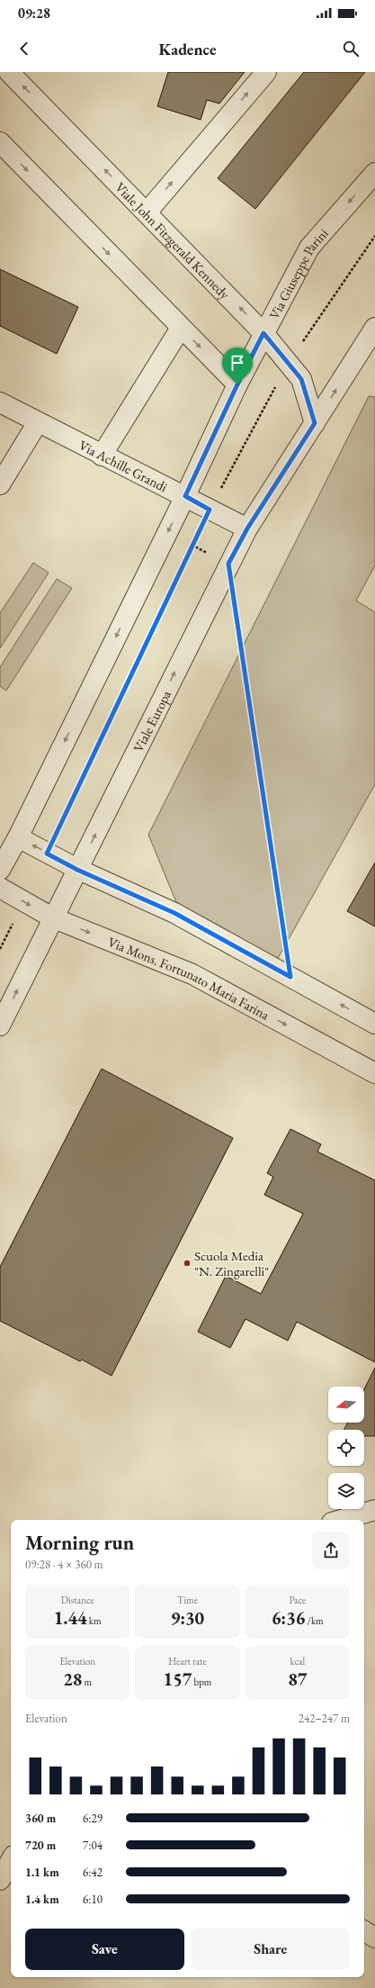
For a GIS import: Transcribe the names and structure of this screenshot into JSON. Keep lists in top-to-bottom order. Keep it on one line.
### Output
{"streets":{"street":["Viale John Fitzgerald Kennedy","Via Giuseppe Parini","Via Achille Grandi","Viale Europa","Via Mons. Fortunato Maria Farina"]},"crossings":[["Viale John Fitzgerald Kennedy","Via Giuseppe Parini"],["Viale John Fitzgerald Kennedy","Viale Europa"],["Via Achille Grandi","Viale Europa"],["Viale Europa","Via Mons. Fortunato Maria Farina"]],"places":["Scuola Media \"N. Zingarelli\""],"north":"left","page":{"status":"09:28","header":"Kadence","heading":["Morning run","09:28 · 4 × 360 m"],"stats":[["Distance","1.44 km"],["Time","9:30"],["Pace","6:36 /km"],["Elevation","28 m"],["Heart rate","157 bpm"],["kcal","87"]],"chart":["Elevation","242–247 m"],"list":[{"name":"360 m","note":"6:29"},{"name":"720 m","note":"7:04"},{"name":"1.1 km","note":"6:42"},{"name":"1.4 km","note":"6:10"}],"buttons":["Save","Share"]}}
